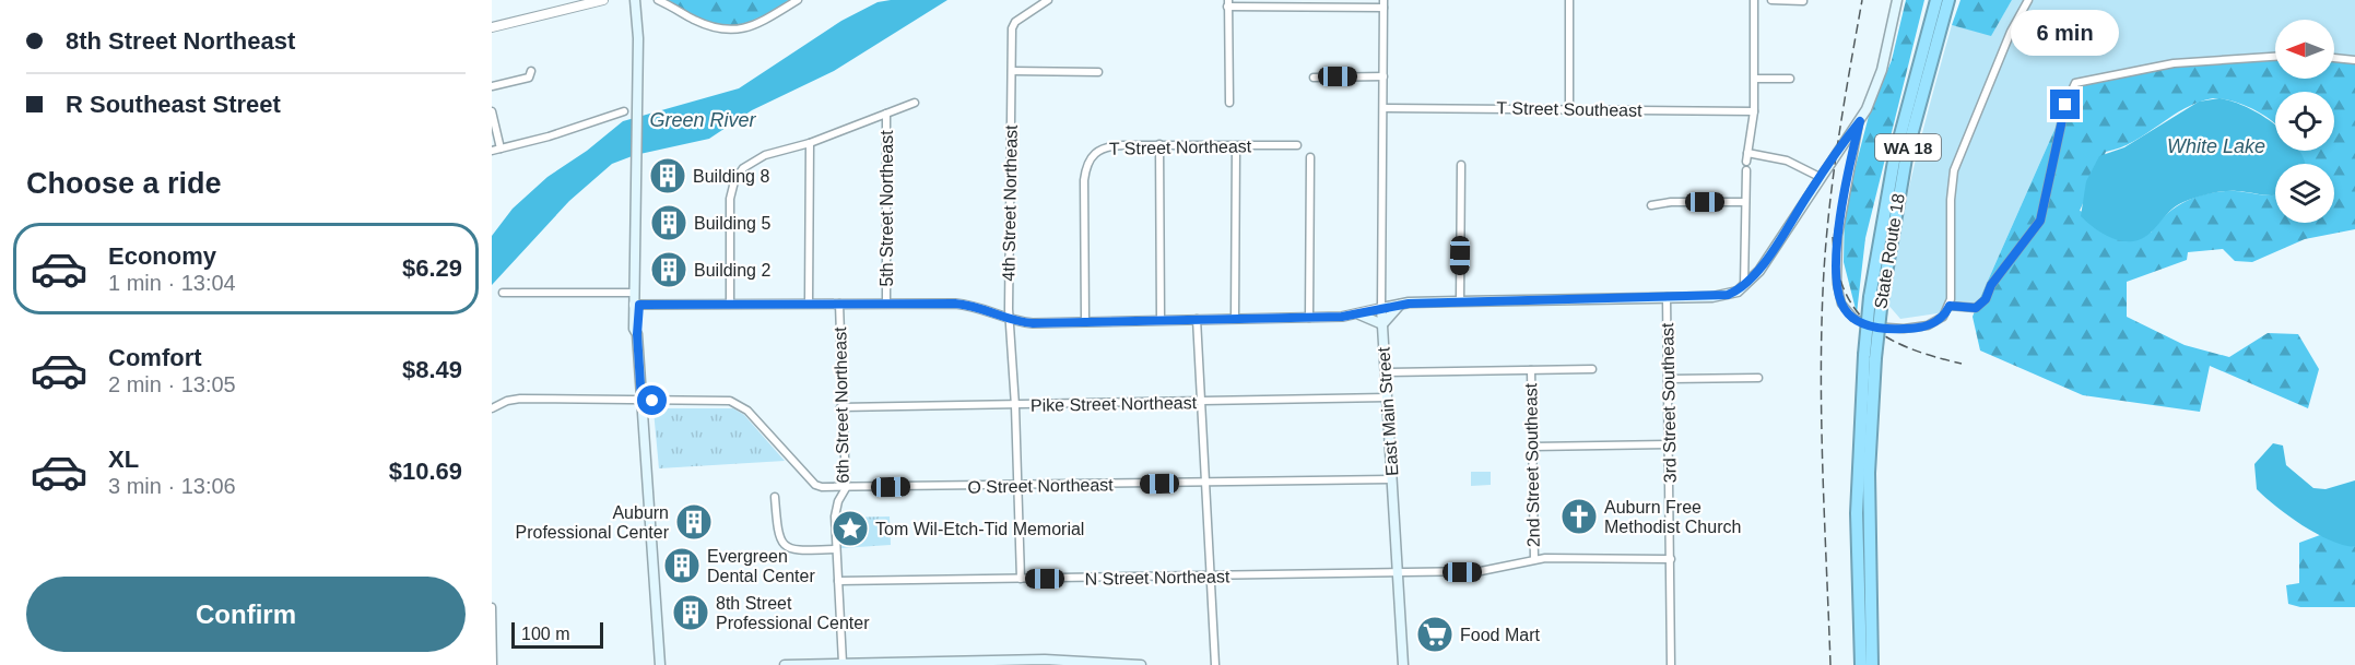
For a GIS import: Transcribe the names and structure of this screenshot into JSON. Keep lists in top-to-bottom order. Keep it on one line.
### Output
{"streets":{"highway":["WA 18","State Route 18"],"main road":["East Main Street"],"street":["T Street Southeast","T Street Northeast","4th Street Northeast","5th Street Northeast","3rd Street Southeast","Pike Street Northeast","6th Street Northeast","2nd Street Southeast","O Street Northeast","N Street Northeast"]},"crossings":[["T Street Southeast","East Main Street"],["4th Street Northeast","Pike Street Northeast"],["4th Street Northeast","O Street Northeast"],["4th Street Northeast","N Street Northeast"],["3rd Street Southeast","N Street Northeast"],["Pike Street Northeast","6th Street Northeast"],["Pike Street Northeast","East Main Street"],["6th Street Northeast","O Street Northeast"],["6th Street Northeast","N Street Northeast"],["East Main Street","O Street Northeast"],["East Main Street","N Street Northeast"],["2nd Street Southeast","N Street Northeast"]],"water":["Green River","White Lake"],"places":{"building":["Building 8","Building 5","Building 2","Auburn Professional Center","Evergreen Dental Center","8th Street Professional Center"],"church":["Auburn Free Methodist Church"],"place":["Tom Wil-Etch-Tid Memorial"],"supermarket":["Food Mart"]},"scale_bar":"100 m","north":"left","page":{"banner":["8th Street Northeast","R Southeast Street"],"bubble":"6 min","heading":"Choose a ride","list":[{"name":"Economy","note":"1 min · 13:04","value":"$6.29"},{"name":"Comfort","note":"2 min · 13:05","value":"$8.49"},{"name":"XL","note":"3 min · 13:06","value":"$10.69"}],"buttons":"Confirm","scale":"100 m"}}
